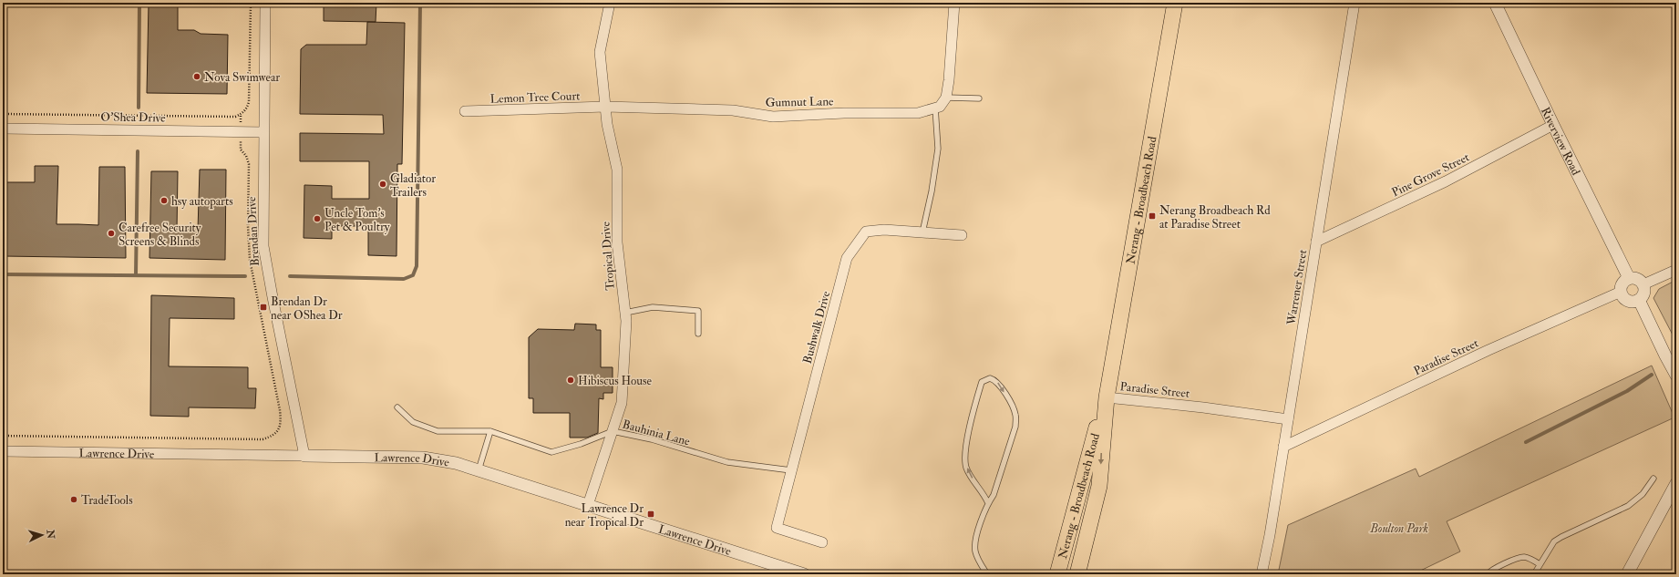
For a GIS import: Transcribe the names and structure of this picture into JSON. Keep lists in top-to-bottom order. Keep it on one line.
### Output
{"streets":{"main road":["Nerang - Broadbeach Road"],"street":["Lemon Tree Court","Gumnut Lane","O'Shea Drive","Riverview Road","Pine Grove Street","Brendan Drive","Tropical Drive","Warrener Street","Bushwalk Drive","Paradise Street","Lawrence Drive"],"lane":["Bauhinia Lane"]},"crossings":[["Lemon Tree Court","Gumnut Lane"],["Lemon Tree Court","Tropical Drive"],["Gumnut Lane","Tropical Drive"],["O'Shea Drive","Brendan Drive"],["Riverview Road","Pine Grove Street"],["Riverview Road","Paradise Street"],["Pine Grove Street","Warrener Street"],["Nerang - Broadbeach Road","Paradise Street"],["Brendan Drive","Lawrence Drive"],["Tropical Drive","Bauhinia Lane"],["Tropical Drive","Lawrence Drive"],["Warrener Street","Paradise Street"],["Bushwalk Drive","Bauhinia Lane"]],"parks":["Boulton Park"],"places":{"other":["Nova Swimwear","Gladiator Trailers","hsy autoparts","Uncle Tom's Pet & Poultry","Carefree Security Screens & Blinds","Hibiscus House","TradeTools"],"transit":["Nerang Broadbeach Rd at Paradise Street","Brendan Dr near OShea Dr","Lawrence Dr near Tropical Dr"]},"north":"right"}
